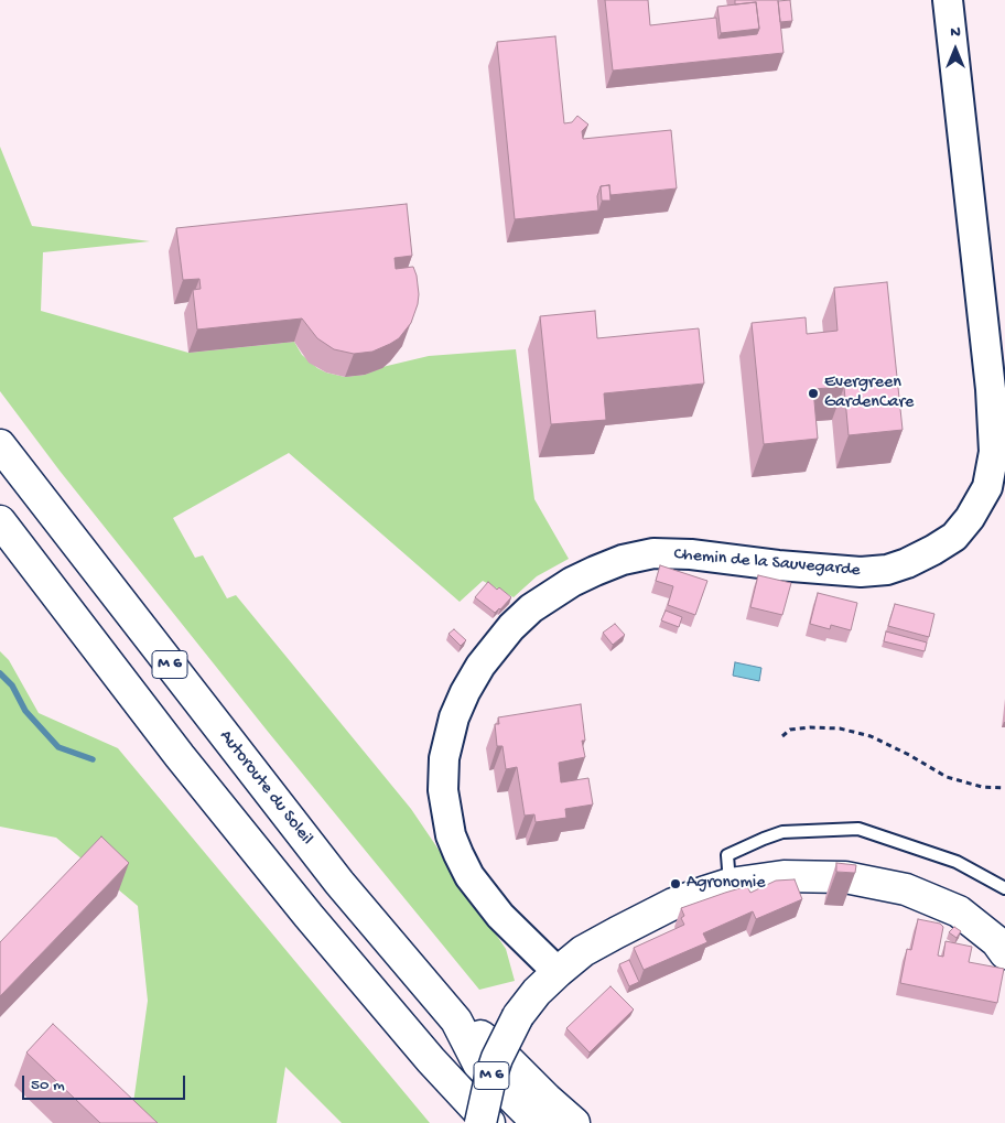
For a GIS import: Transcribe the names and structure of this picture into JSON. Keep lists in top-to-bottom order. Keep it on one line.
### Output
{"streets":{"main road":["M 6","Autoroute du Soleil"],"street":["Chemin de la Sauvegarde"]},"places":["Evergreen GardenCare","Agronomie"],"scale_bar":"50 m","north":"top"}
